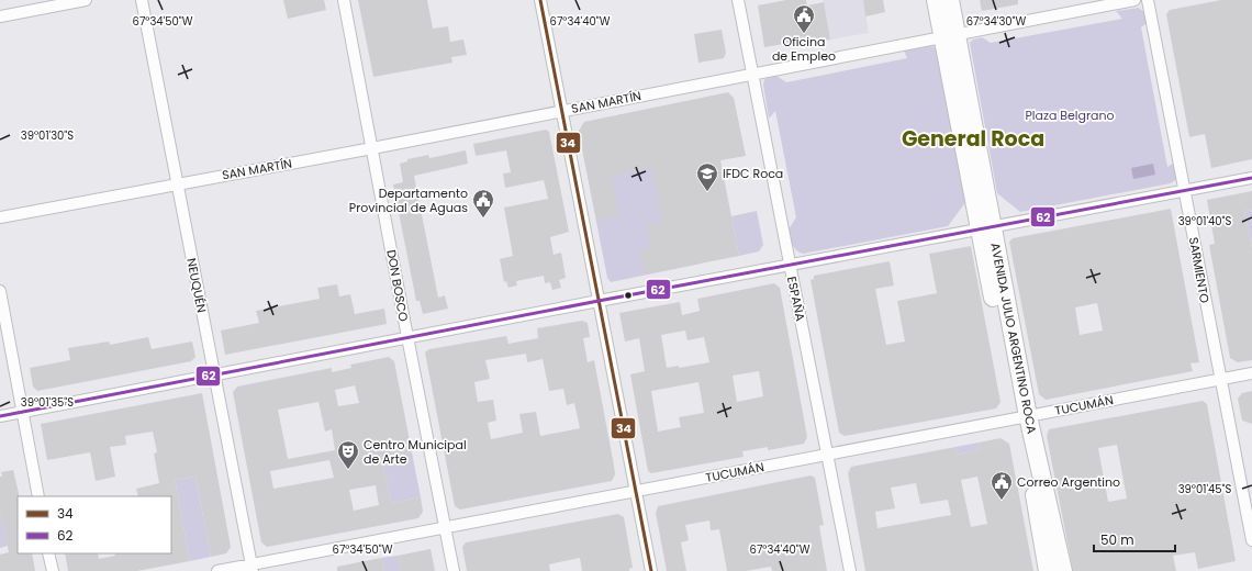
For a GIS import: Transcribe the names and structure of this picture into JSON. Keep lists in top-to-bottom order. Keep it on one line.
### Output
{"streets":{"main road":["AVENIDA JULIO ARGENTINO ROCA"],"street":["SAN MARTÍN","SARMIENTO","NEUQUÉN","DON BOSCO","ESPAÑA","TUCUMÁN"]},"crossings":[["SAN MARTÍN","NEUQUÉN"],["SAN MARTÍN","DON BOSCO"],["SAN MARTÍN","ESPAÑA"],["SAN MARTÍN","AVENIDA JULIO ARGENTINO ROCA"],["SARMIENTO","TUCUMÁN"],["NEUQUÉN","TUCUMÁN"],["DON BOSCO","TUCUMÁN"],["ESPAÑA","TUCUMÁN"],["AVENIDA JULIO ARGENTINO ROCA","TUCUMÁN"]],"districts":["General Roca"],"parks":["Plaza Belgrano"],"places":{"public building":["Oficina de Empleo","Departamento Provincial de Aguas","Correo Argentino"],"school or university":["IFDC Roca"],"theatre":["Centro Municipal de Arte"]},"lines":["transit line 34","transit line 62"],"legend":["34","62"],"scale_bar":"50 m","coordinates":["67°34'50\"W","67°34'40\"W","67°34'30\"W","39°01'30\"S","39°01'40\"S","39°01'35\"S","39°01'45\"S"]}
